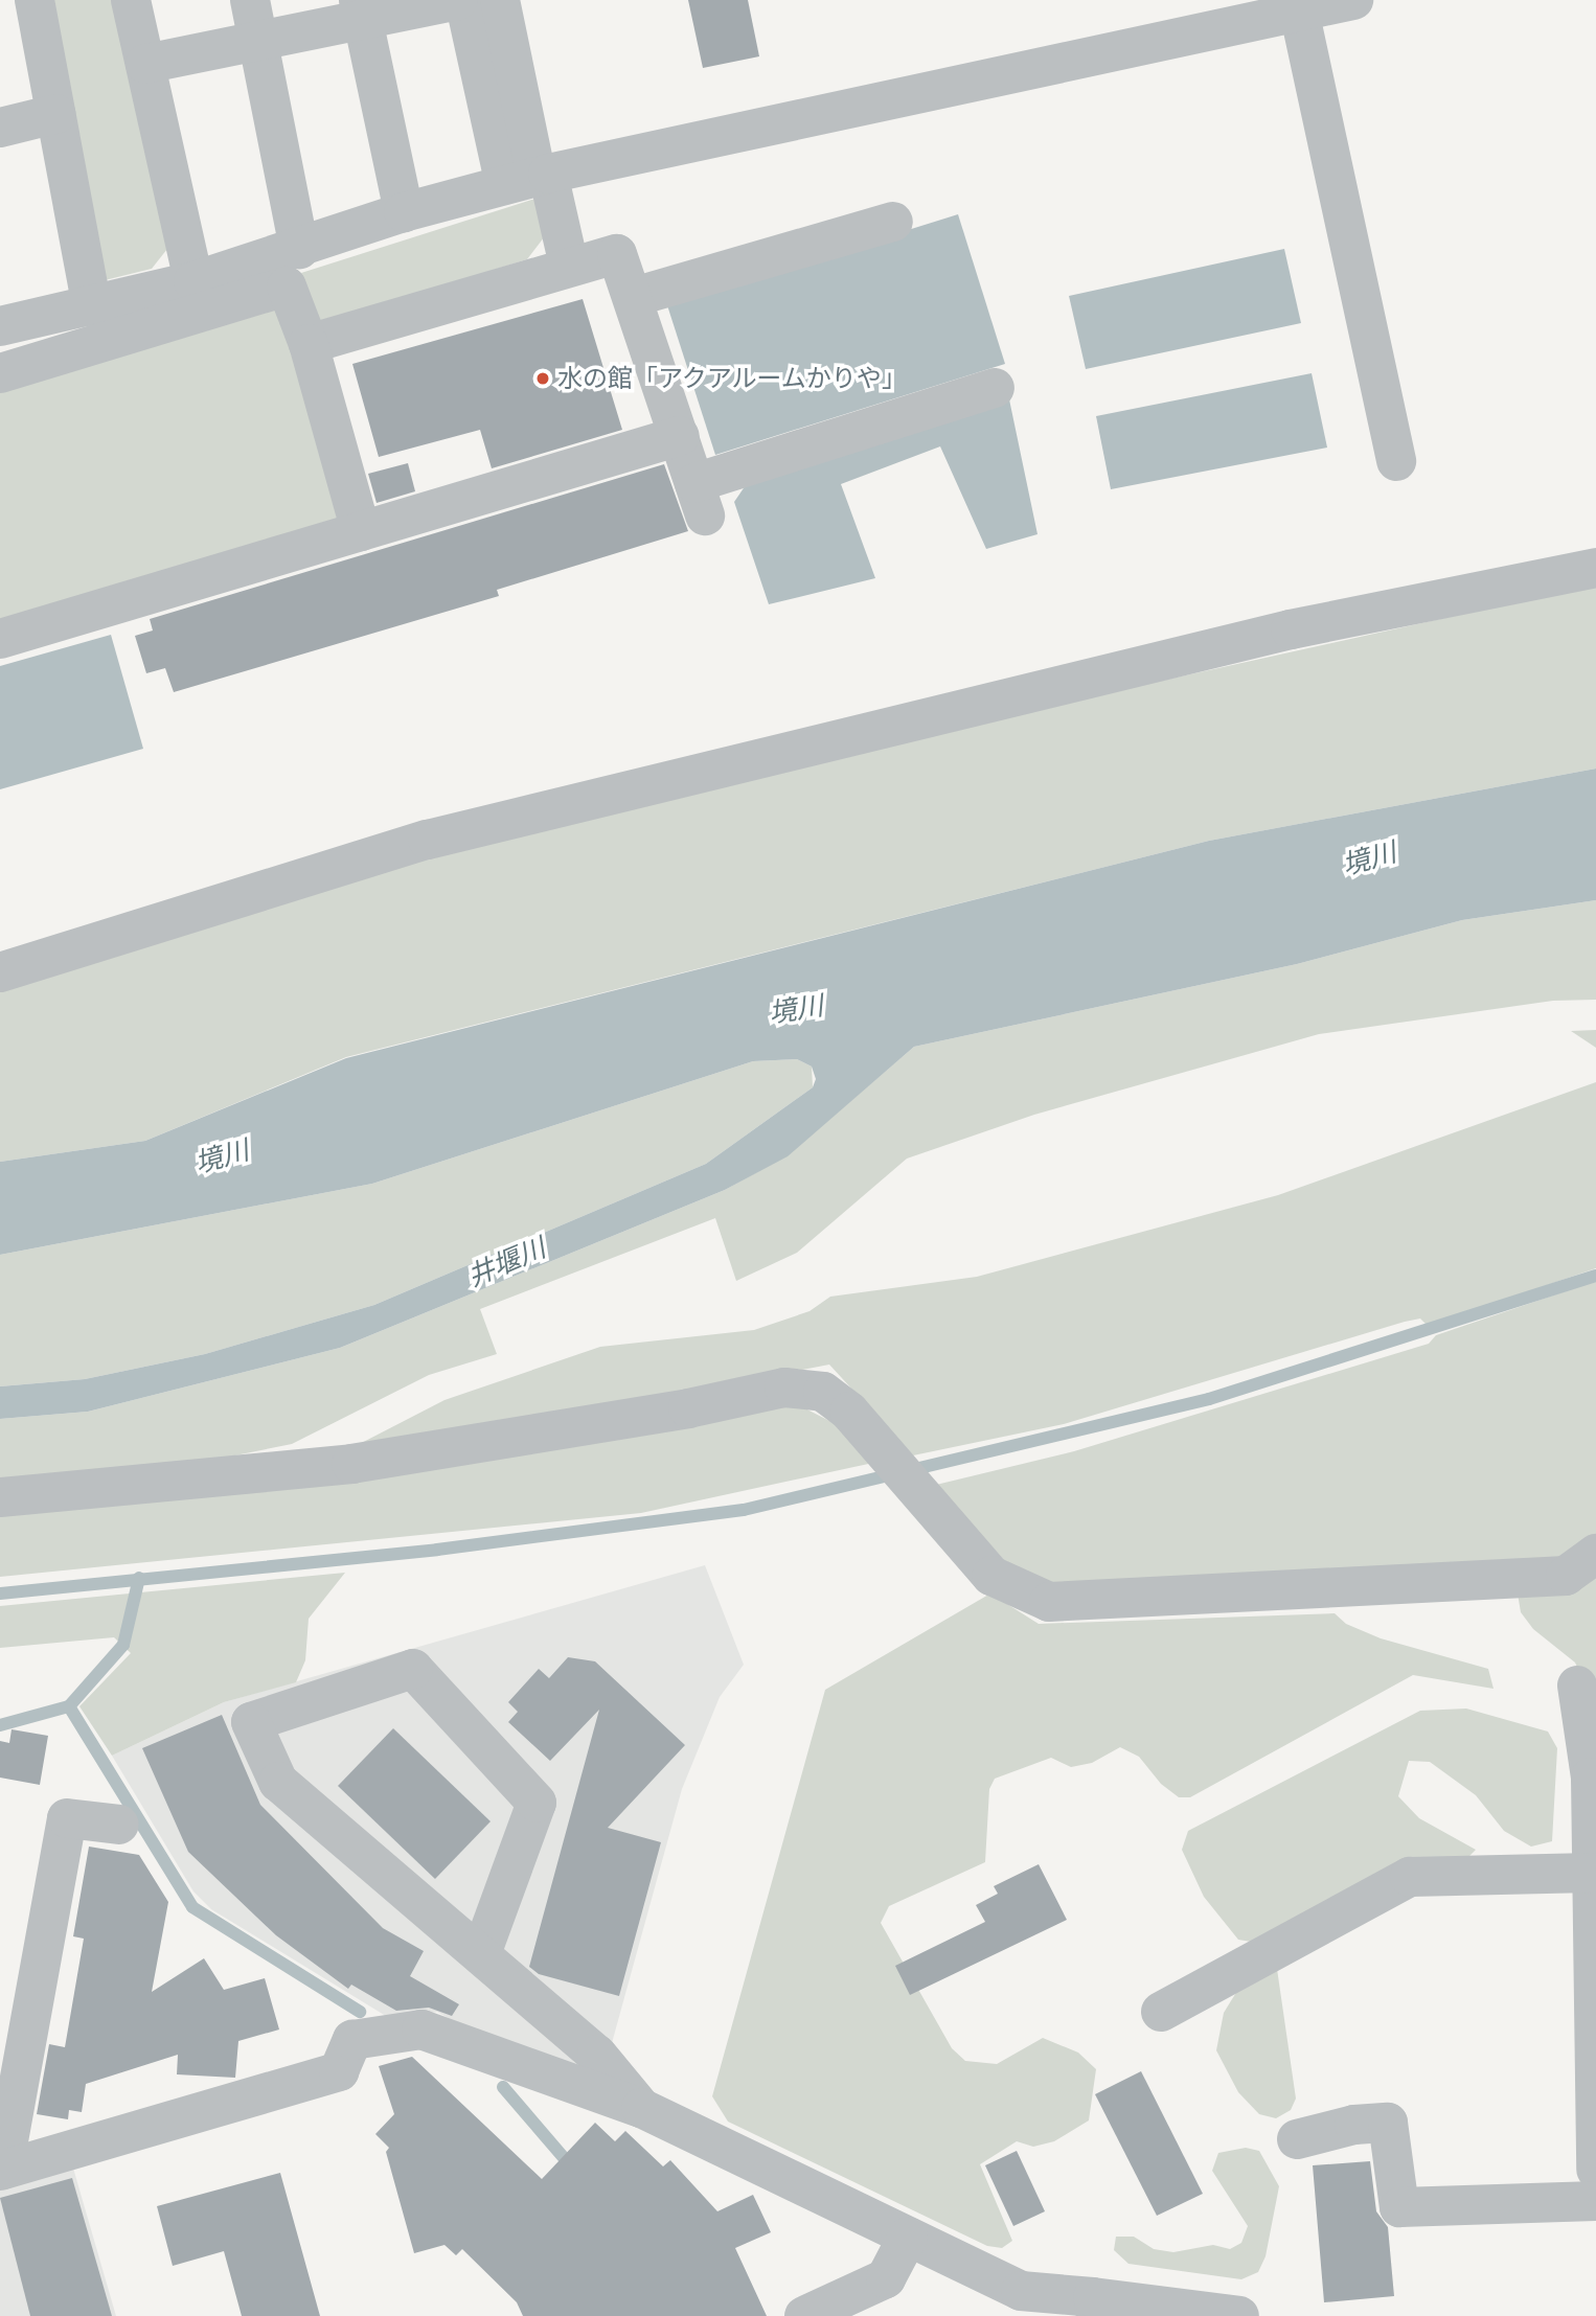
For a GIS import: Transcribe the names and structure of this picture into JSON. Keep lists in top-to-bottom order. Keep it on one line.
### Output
{"water":["境川","井堰川"],"places":["水の館「アクアルームかりや」"]}
